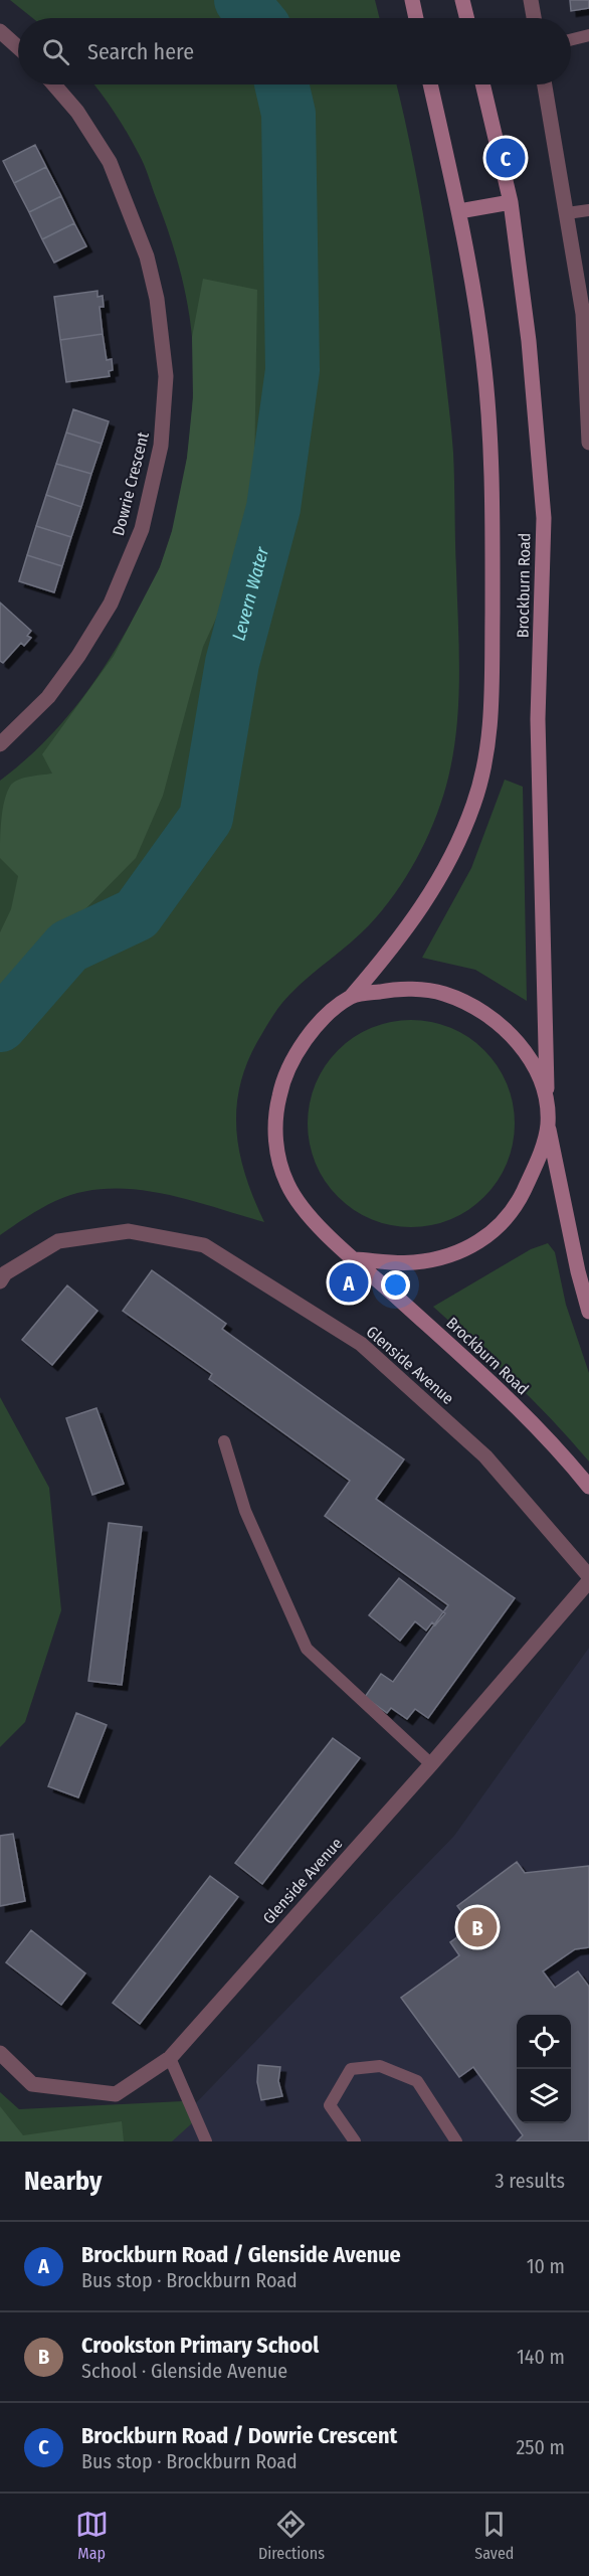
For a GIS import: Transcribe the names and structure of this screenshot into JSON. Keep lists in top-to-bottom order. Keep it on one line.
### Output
{"streets":{"street":["Dowrie Crescent","Brockburn Road","Glenside Avenue"]},"water":["Levern Water"],"page":{"search":"Search here","pins":["C","A","B"],"heading":["Nearby","3 results"],"list":[{"mark":"A","name":"Brockburn Road / Glenside Avenue","note":"Bus stop · Brockburn Road","value":"10 m"},{"mark":"B","name":"Crookston Primary School","note":"School · Glenside Avenue","value":"140 m"},{"mark":"C","name":"Brockburn Road / Dowrie Crescent","note":"Bus stop · Brockburn Road","value":"250 m"}],"nav":["Map","Directions","Saved"]}}
